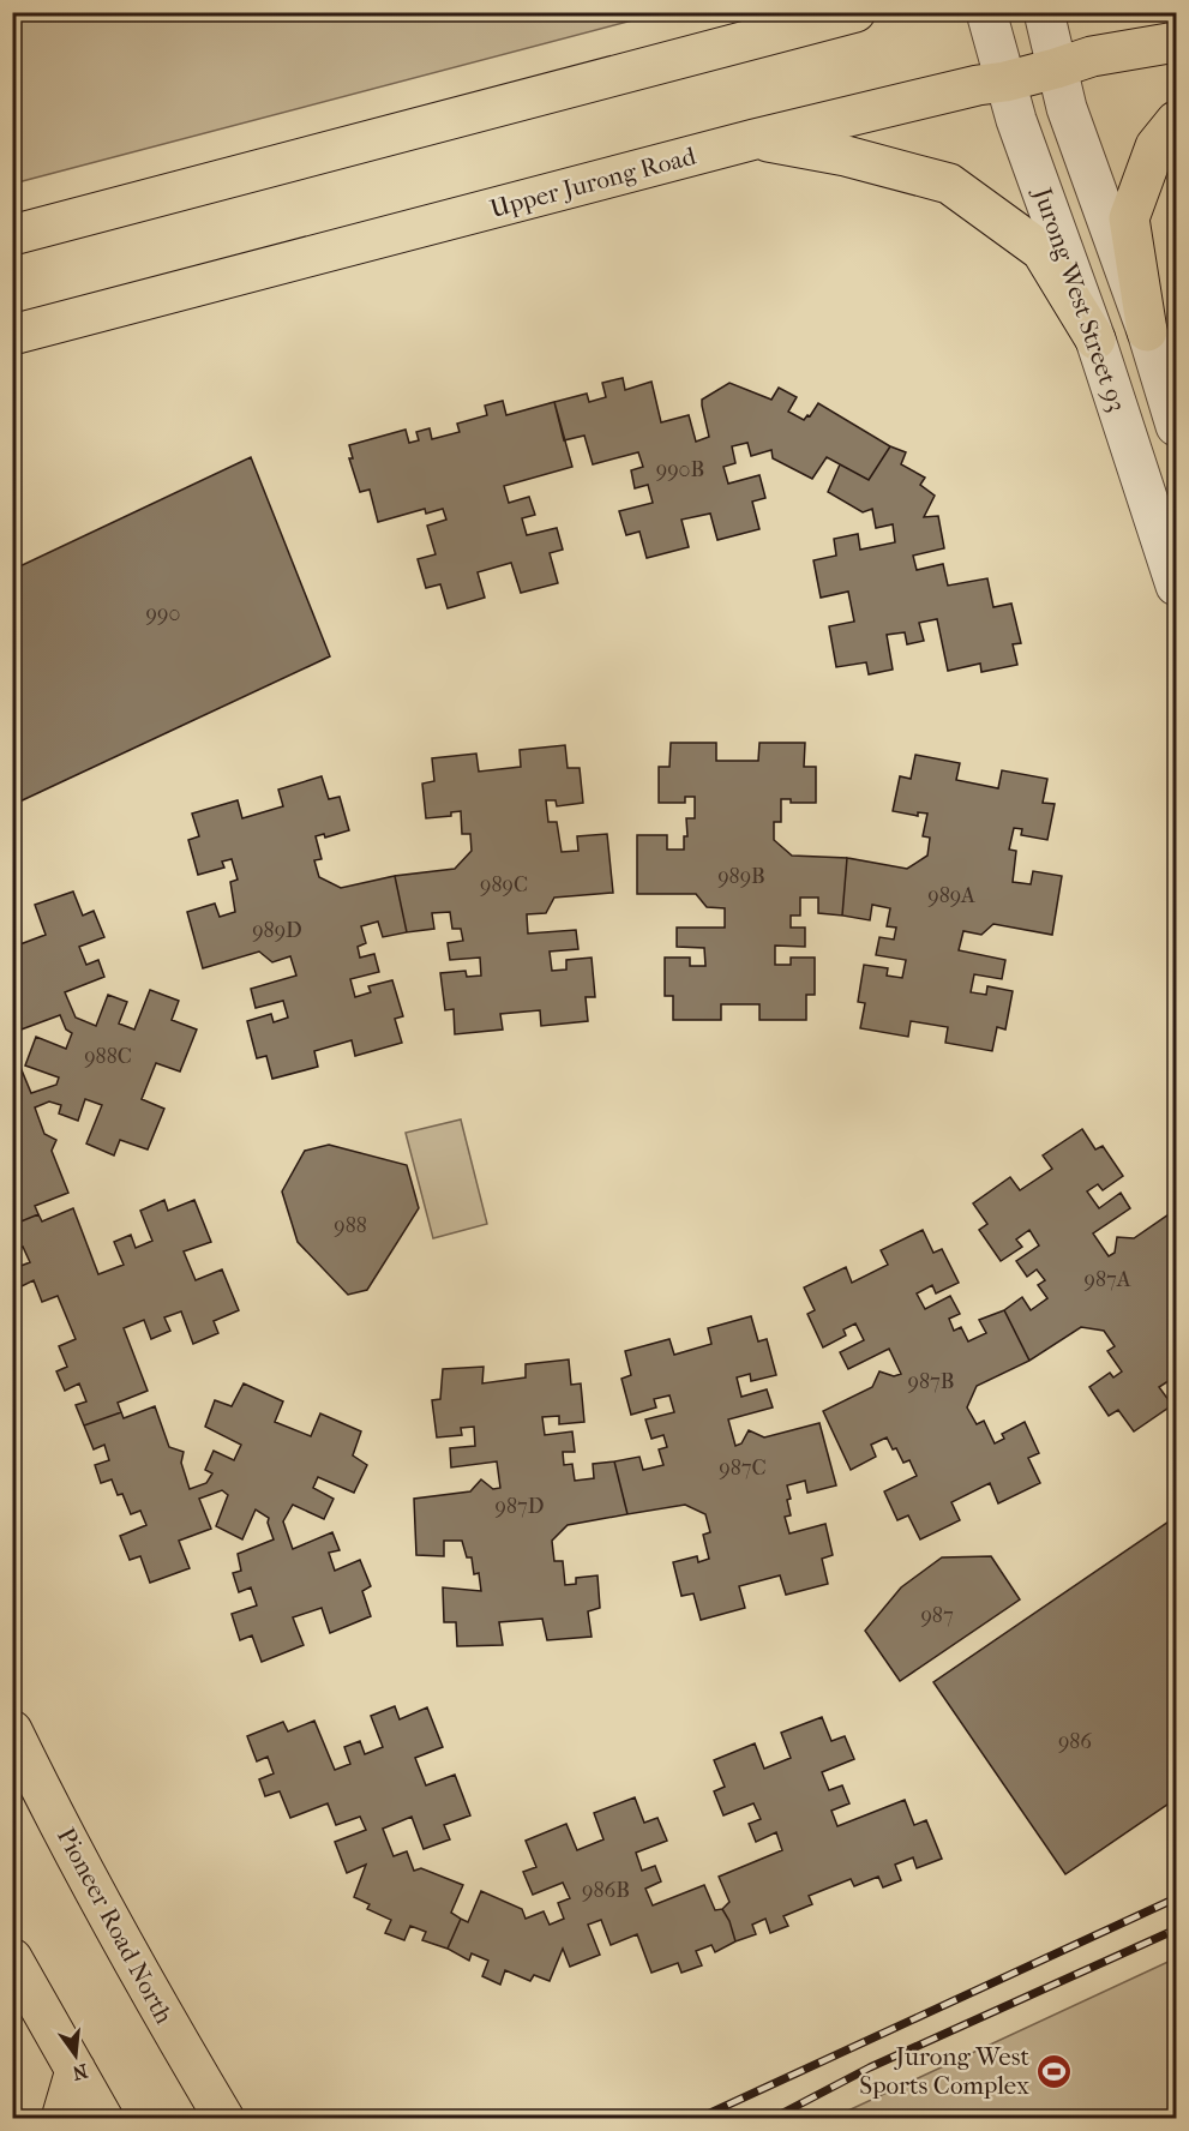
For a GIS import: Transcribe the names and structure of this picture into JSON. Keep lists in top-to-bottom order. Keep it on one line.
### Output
{"streets":{"main road":["Upper Jurong Road","Pioneer Road North"],"street":["Jurong West Street 93"]},"crossings":[["Upper Jurong Road","Jurong West Street 93"]],"places":{"sports":["Jurong West Sports Complex"]},"house_numbers":["990B","990","989B","989C","989A","989D","988C","988","987A","987B","987C","987D","987","986","986B"],"north":"bottom"}
